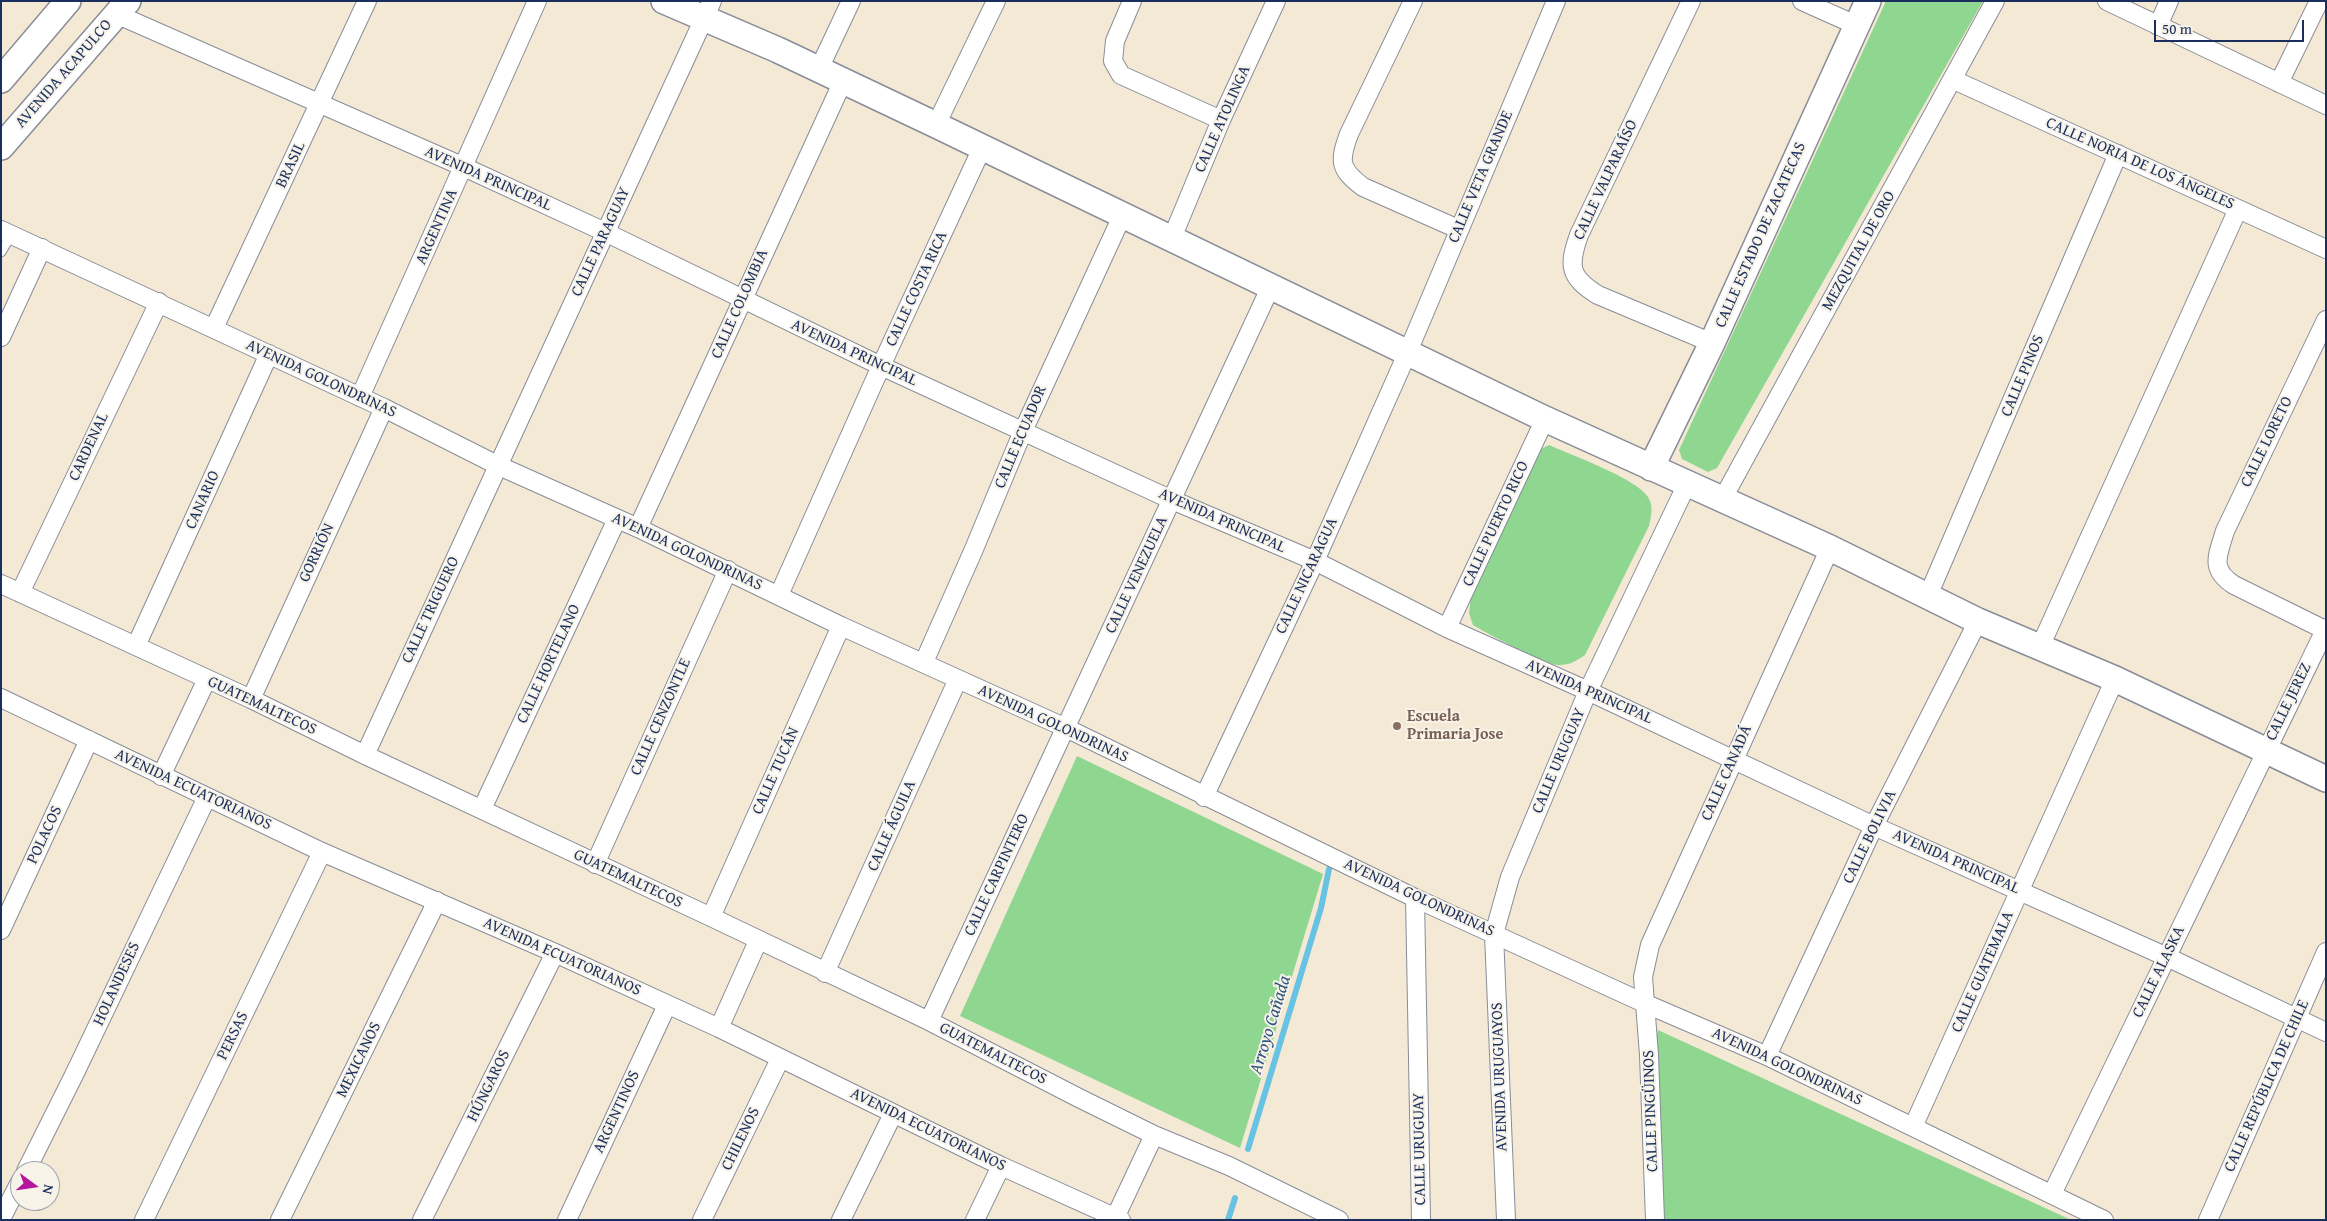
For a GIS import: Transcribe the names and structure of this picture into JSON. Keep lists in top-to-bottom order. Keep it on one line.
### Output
{"streets":{"main road":["AVENIDA ACAPULCO","CALLE ESTADO DE ZACATECAS"],"street":["CALLE ATOLINGA","CALLE NORIA DE LOS ÁNGELES","BRASIL","CALLE VETA GRANDE","AVENIDA PRINCIPAL","CALLE VALPARAÍSO","ARGENTINA","CALLE PARAGUAY","MEZQUITAL DE ORO","CALLE COSTA RICA","CALLE COLOMBIA","CALLE PINOS","AVENIDA GOLONDRINAS","CALLE ECUADOR","CALLE LORETO","CARDENAL","CANARIO","CALLE PUERTO RICO","GORRIÓN","CALLE VENEZUELA","CALLE NICARAGUA","CALLE TRIGUERO","CALLE HORTELANO","CALLE JEREZ","GUATEMALTECOS","CALLE CENZONTLE","CALLE URUGUAY","CALLE TUCÁN","CALLE CANADÁ","AVENIDA ECUATORIANOS","CALLE ÁGUILA","POLACOS","CALLE BOLIVIA","CALLE CARPINTERO","CALLE GUATEMALA","CALLE ALASKA","HOLANDESES","PERSAS","MEXICANOS","AVENIDA URUGUAYOS","HÚNGAROS","CALLE REPÚBLICA DE CHILE","CALLE PINGÜINOS","ARGENTINOS","CHILENOS"]},"crossings":[["AVENIDA ACAPULCO","AVENIDA PRINCIPAL"],["CALLE NORIA DE LOS ÁNGELES","MEZQUITAL DE ORO"],["CALLE NORIA DE LOS ÁNGELES","CALLE PINOS"],["BRASIL","AVENIDA PRINCIPAL"],["BRASIL","AVENIDA GOLONDRINAS"],["CALLE VETA GRANDE","CALLE NICARAGUA"],["AVENIDA PRINCIPAL","ARGENTINA"],["AVENIDA PRINCIPAL","CALLE PARAGUAY"],["AVENIDA PRINCIPAL","CALLE COSTA RICA"],["AVENIDA PRINCIPAL","CALLE COLOMBIA"],["AVENIDA PRINCIPAL","CALLE ECUADOR"],["AVENIDA PRINCIPAL","CALLE PUERTO RICO"],["AVENIDA PRINCIPAL","CALLE VENEZUELA"],["AVENIDA PRINCIPAL","CALLE NICARAGUA"],["AVENIDA PRINCIPAL","CALLE URUGUAY"],["AVENIDA PRINCIPAL","CALLE CANADÁ"],["AVENIDA PRINCIPAL","CALLE BOLIVIA"],["AVENIDA PRINCIPAL","CALLE GUATEMALA"],["AVENIDA PRINCIPAL","CALLE ALASKA"],["AVENIDA PRINCIPAL","CALLE REPÚBLICA DE CHILE"],["CALLE VALPARAÍSO","CALLE ESTADO DE ZACATECAS"],["ARGENTINA","AVENIDA GOLONDRINAS"],["CALLE PARAGUAY","AVENIDA GOLONDRINAS"],["CALLE PARAGUAY","CALLE TRIGUERO"],["CALLE COSTA RICA","AVENIDA GOLONDRINAS"],["CALLE COLOMBIA","AVENIDA GOLONDRINAS"],["AVENIDA GOLONDRINAS","CALLE ECUADOR"],["AVENIDA GOLONDRINAS","CARDENAL"],["AVENIDA GOLONDRINAS","CANARIO"],["AVENIDA GOLONDRINAS","GORRIÓN"],["AVENIDA GOLONDRINAS","CALLE VENEZUELA"],["AVENIDA GOLONDRINAS","CALLE NICARAGUA"],["AVENIDA GOLONDRINAS","CALLE TRIGUERO"],["AVENIDA GOLONDRINAS","CALLE HORTELANO"],["AVENIDA GOLONDRINAS","CALLE CENZONTLE"],["AVENIDA GOLONDRINAS","CALLE URUGUAY"],["AVENIDA GOLONDRINAS","CALLE TUCÁN"],["AVENIDA GOLONDRINAS","CALLE CANADÁ"],["AVENIDA GOLONDRINAS","CALLE ÁGUILA"],["AVENIDA GOLONDRINAS","CALLE BOLIVIA"],["AVENIDA GOLONDRINAS","CALLE CARPINTERO"],["AVENIDA GOLONDRINAS","CALLE GUATEMALA"],["AVENIDA GOLONDRINAS","CALLE ALASKA"],["AVENIDA GOLONDRINAS","AVENIDA URUGUAYOS"],["AVENIDA GOLONDRINAS","CALLE PINGÜINOS"],["CALLE LORETO","CALLE JEREZ"],["CARDENAL","GUATEMALTECOS"],["CANARIO","GUATEMALTECOS"],["GORRIÓN","GUATEMALTECOS"],["CALLE VENEZUELA","CALLE CARPINTERO"],["CALLE TRIGUERO","GUATEMALTECOS"],["CALLE HORTELANO","GUATEMALTECOS"],["CALLE JEREZ","CALLE ALASKA"],["GUATEMALTECOS","CALLE CENZONTLE"],["GUATEMALTECOS","CALLE TUCÁN"],["GUATEMALTECOS","CALLE ÁGUILA"],["GUATEMALTECOS","CALLE CARPINTERO"],["CALLE URUGUAY","AVENIDA URUGUAYOS"],["CALLE CANADÁ","CALLE PINGÜINOS"],["AVENIDA ECUATORIANOS","POLACOS"],["AVENIDA ECUATORIANOS","HOLANDESES"],["AVENIDA ECUATORIANOS","PERSAS"],["AVENIDA ECUATORIANOS","MEXICANOS"],["AVENIDA ECUATORIANOS","HÚNGAROS"],["AVENIDA ECUATORIANOS","ARGENTINOS"],["AVENIDA ECUATORIANOS","CHILENOS"]],"water":["Arroyo Cañada"],"places":["Escuela Primaria Jose"],"scale_bar":"50 m","north":"right"}
